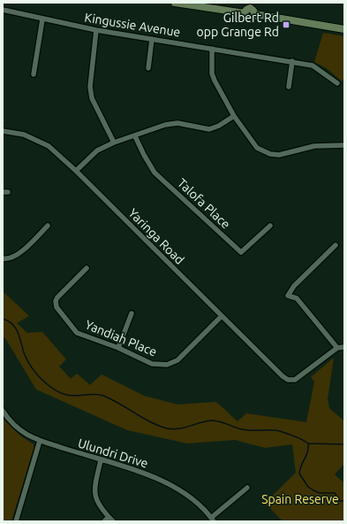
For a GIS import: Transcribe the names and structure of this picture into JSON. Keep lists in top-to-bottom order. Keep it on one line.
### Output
{"streets":{"street":["Kingussie Avenue","Talofa Place","Yaringa Road","Yandiah Place","Ulundri Drive"]},"crossings":[["Yaringa Road","Yandiah Place"]],"parks":["Spain Reserve"],"places":{"transit":["Gilbert Rd opp Grange Rd"]}}
